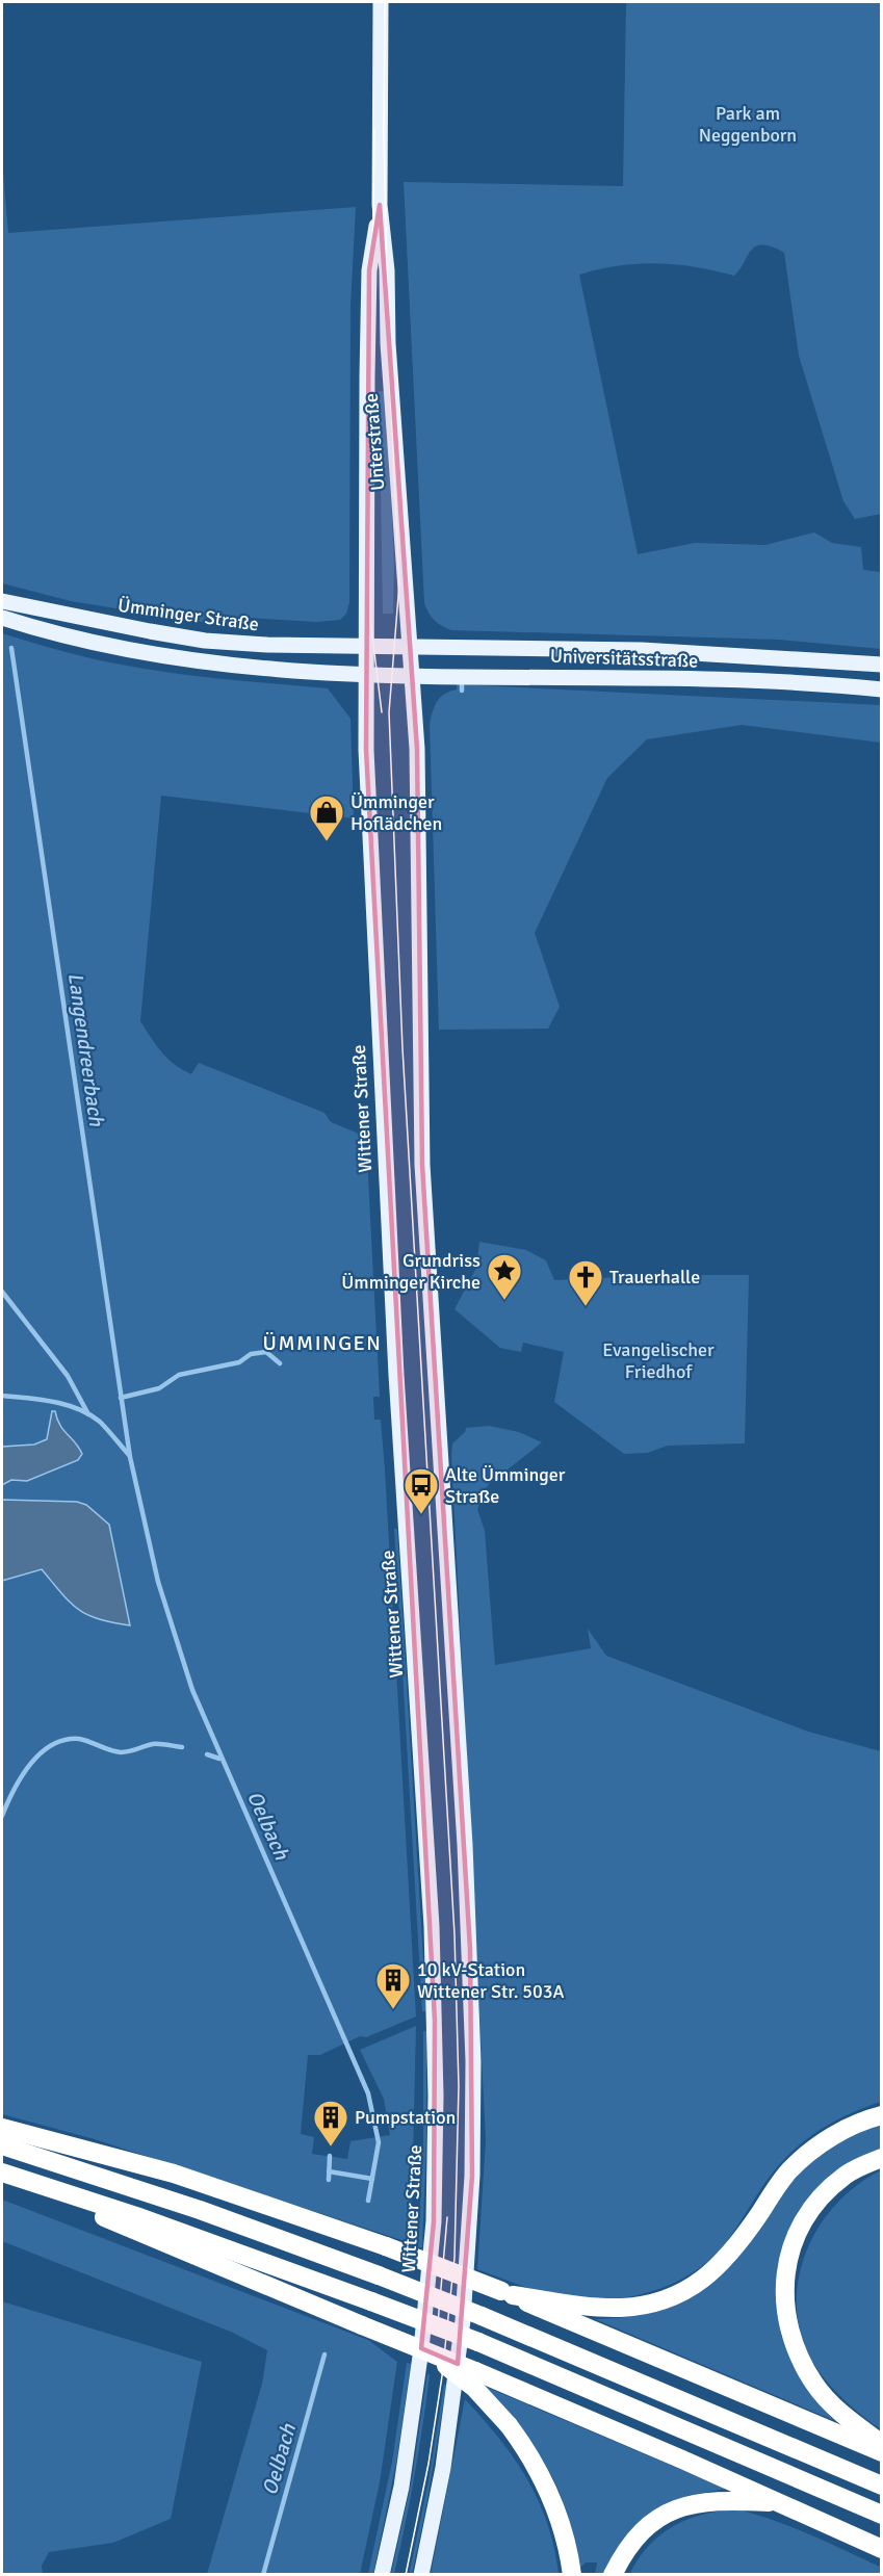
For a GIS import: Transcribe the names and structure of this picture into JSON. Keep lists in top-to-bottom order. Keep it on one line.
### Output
{"streets":{"main road":["Unterstraße","Ümminger Straße","Universitätsstraße","Wittener Straße"]},"crossings":[["Unterstraße","Ümminger Straße"],["Unterstraße","Universitätsstraße"],["Unterstraße","Wittener Straße"],["Ümminger Straße","Universitätsstraße"],["Ümminger Straße","Wittener Straße"],["Universitätsstraße","Wittener Straße"]],"districts":["ÜMMINGEN"],"water":["Langendreerbach","Oelbach"],"parks":["Park am Neggenborn","Evangelischer Friedhof"],"places":{"shop":["Ümminger Hoflädchen"],"place":["Grundriss Ümminger Kirche"],"church":["Trauerhalle"],"bus stop":["Alte Ümminger Straße"],"building":["10 kV-Station Wittener Str. 503A","Pumpstation"]}}
